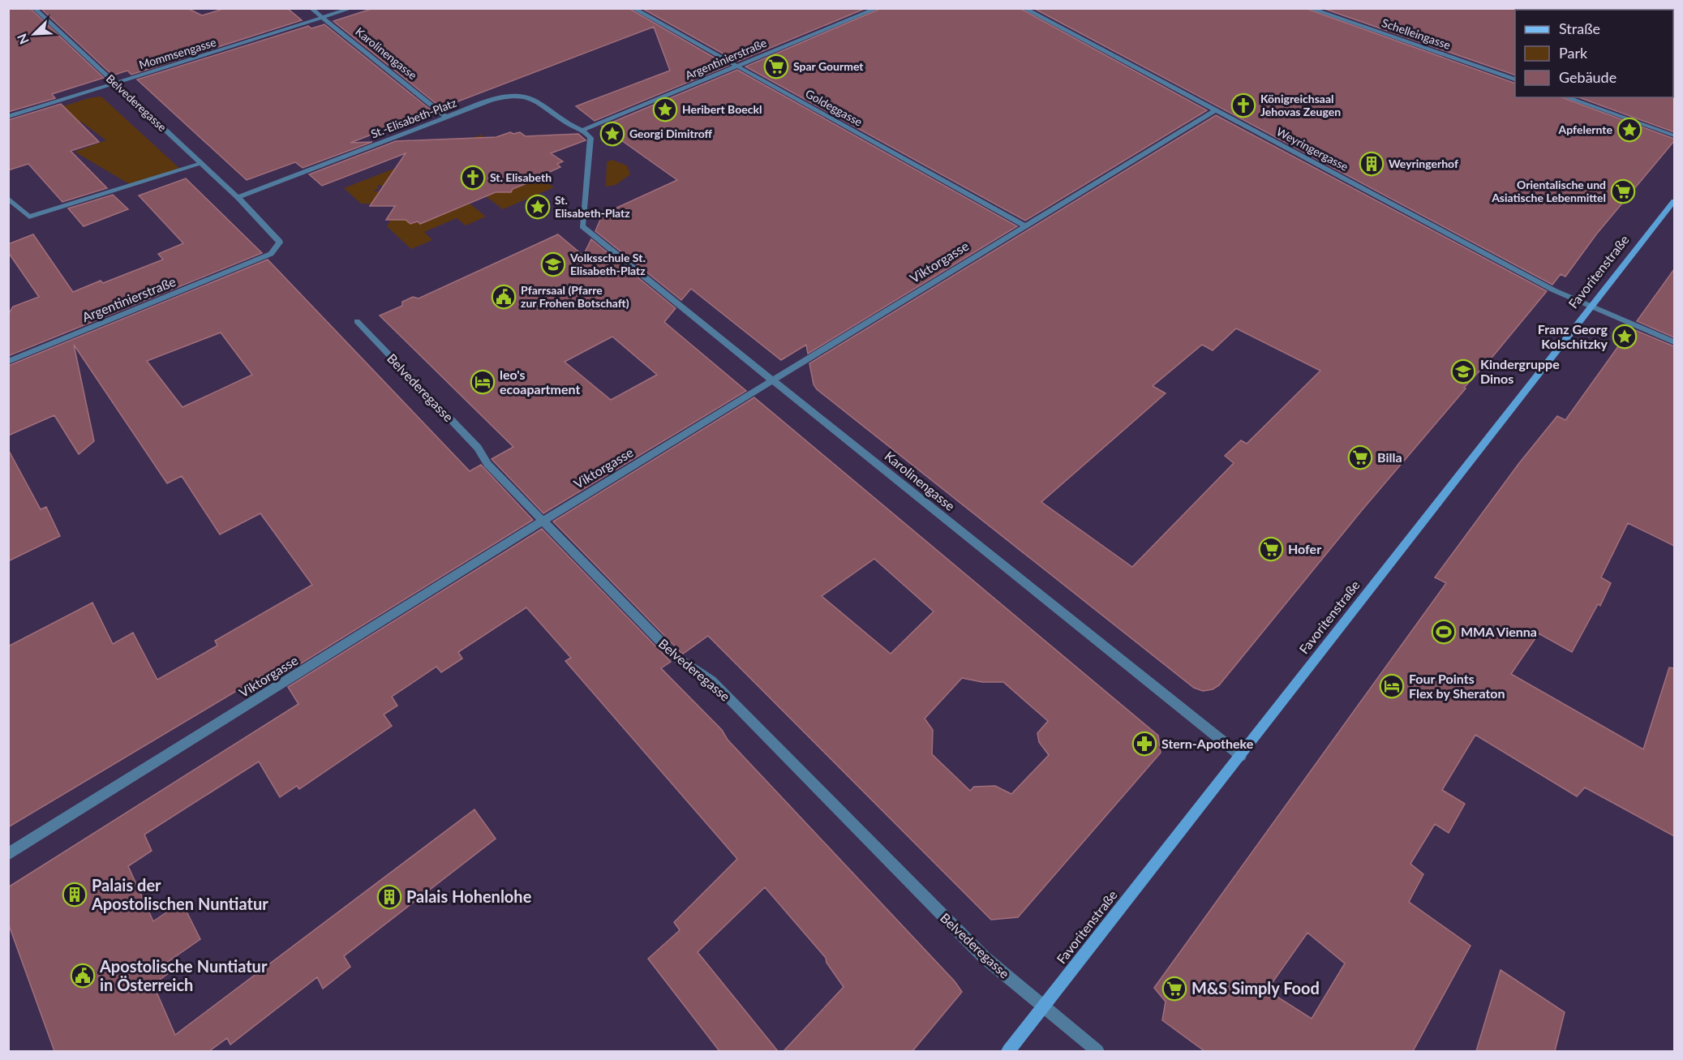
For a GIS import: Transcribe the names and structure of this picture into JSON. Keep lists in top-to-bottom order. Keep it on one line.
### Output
{"streets":{"main road":["Favoritenstraße"],"street":["Schelleingasse","Mommsengasse","Karolinengasse","Argentinierstraße","Belvederegasse","Goldeggasse","St.-Elisabeth-Platz","Weyringergasse","Viktorgasse"]},"crossings":[["Mommsengasse","Karolinengasse"],["Mommsengasse","Belvederegasse"],["Karolinengasse","Argentinierstraße"],["Karolinengasse","St.-Elisabeth-Platz"],["Karolinengasse","Viktorgasse"],["Karolinengasse","Favoritenstraße"],["Argentinierstraße","Belvederegasse"],["Argentinierstraße","Goldeggasse"],["Argentinierstraße","St.-Elisabeth-Platz"],["Belvederegasse","St.-Elisabeth-Platz"],["Belvederegasse","Viktorgasse"],["Belvederegasse","Favoritenstraße"],["Goldeggasse","Viktorgasse"],["Weyringergasse","Viktorgasse"],["Weyringergasse","Favoritenstraße"]],"places":{"supermarket":["Spar Gourmet","Orientalische und Asiatische Lebenmittel","Billa","Hofer","M&S Simply Food"],"church":["Königreichsaal Jehovas Zeugen","St. Elisabeth"],"place":["Heribert Boeckl","Apfelernte","Georgi Dimitroff","St. Elisabeth-Platz","Franz Georg Kolschitzky"],"building":["Weyringerhof","Palais der Apostolischen Nuntiatur","Palais Hohenlohe"],"school or university":["Volksschule St. Elisabeth-Platz","Kindergruppe Dinos"],"public building":["Pfarrsaal (Pfarre zur Frohen Botschaft)","Apostolische Nuntiatur in Österreich"],"hotel":["leo's ecoapartment","Four Points Flex by Sheraton"],"sports":["MMA Vienna"],"pharmacy":["Stern-Apotheke"]},"legend":["Straße","Park","Gebäude"],"north":"bottom left"}
